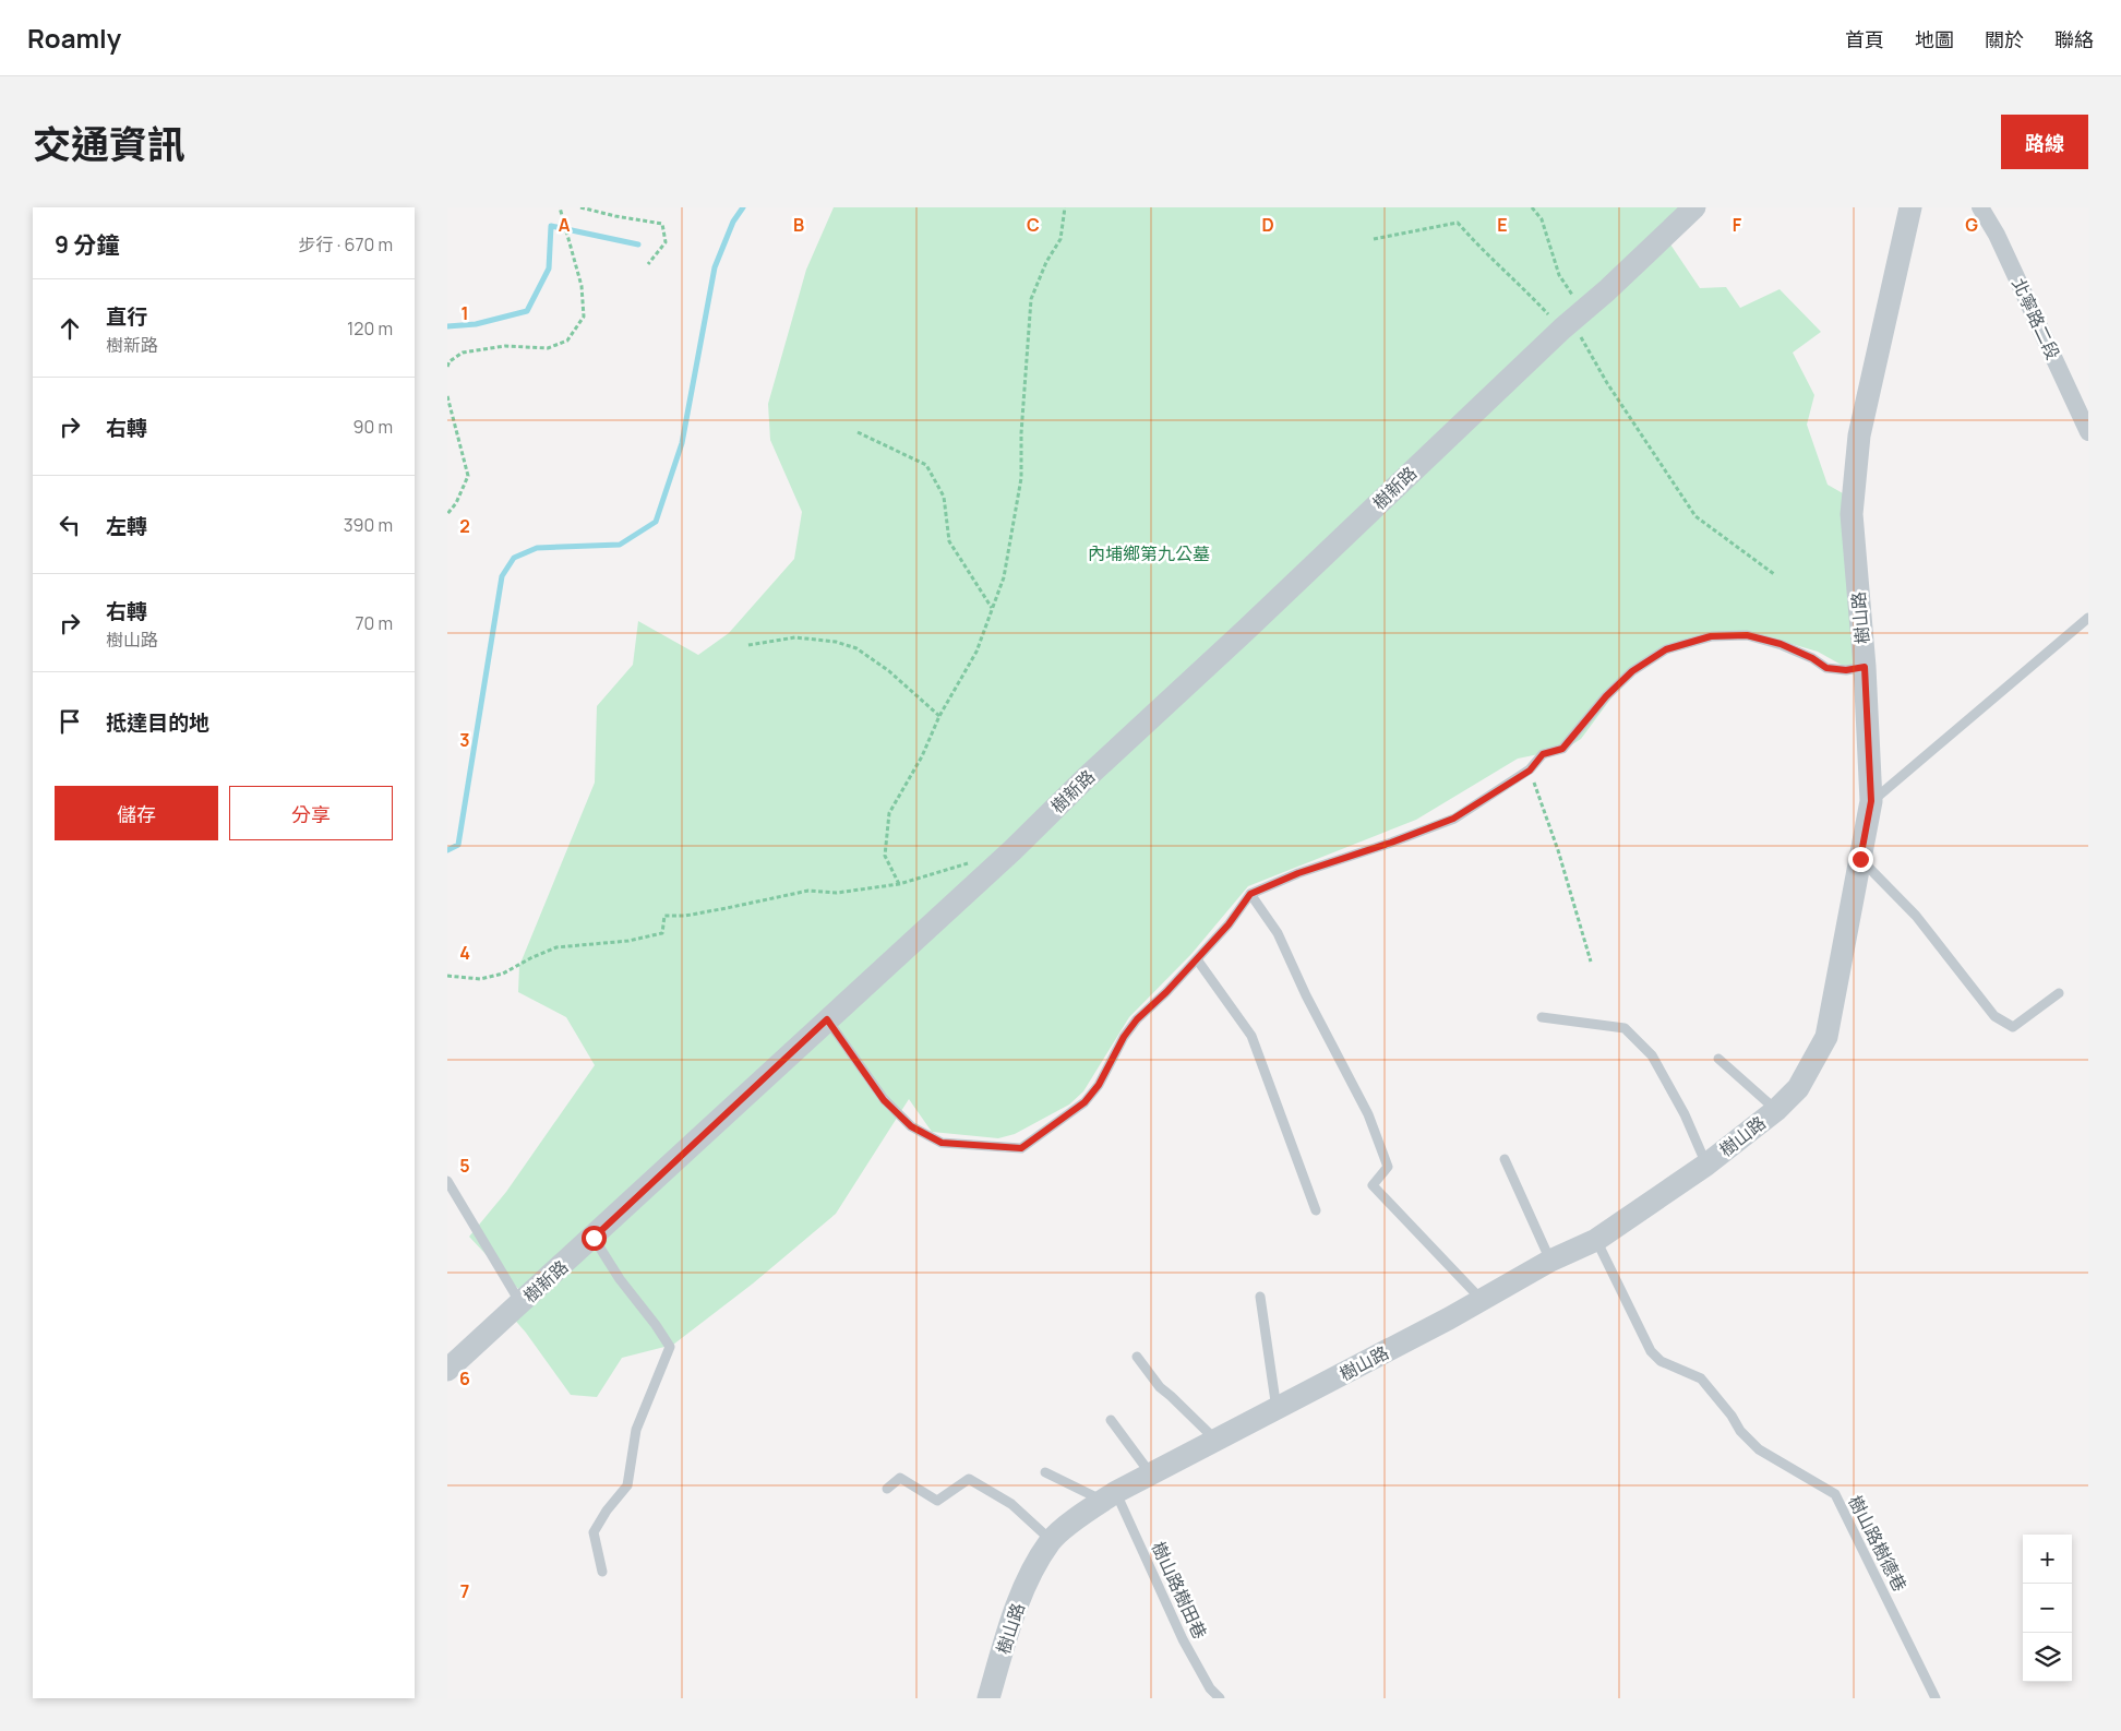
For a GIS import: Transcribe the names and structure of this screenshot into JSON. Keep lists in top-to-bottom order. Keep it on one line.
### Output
{"streets":{"street":["北寧路二段","樹新路","樹山路"],"lane":["樹山路樹德巷","樹山路樹田巷"]},"crossings":[["樹山路","樹山路樹德巷"],["樹山路","樹山路樹田巷"]],"parks":["內埔鄉第九公墓"],"page":{"header":"Roamly","nav":["首頁","地圖","關於","聯絡"],"title":"交通資訊","buttons":["路線",["儲存","分享"]],"heading":["9 分鐘","步行 · 670 m"],"list":[["直行","樹新路","120 m"],["右轉","90 m"],["左轉","390 m"],["右轉","樹山路","70 m"],"抵達目的地"],"map_buttons":["+","−"]},"grid":{"columns":["A","B","C","D","E","F","G"],"rows":["1","2","3","4","5","6","7"]}}
